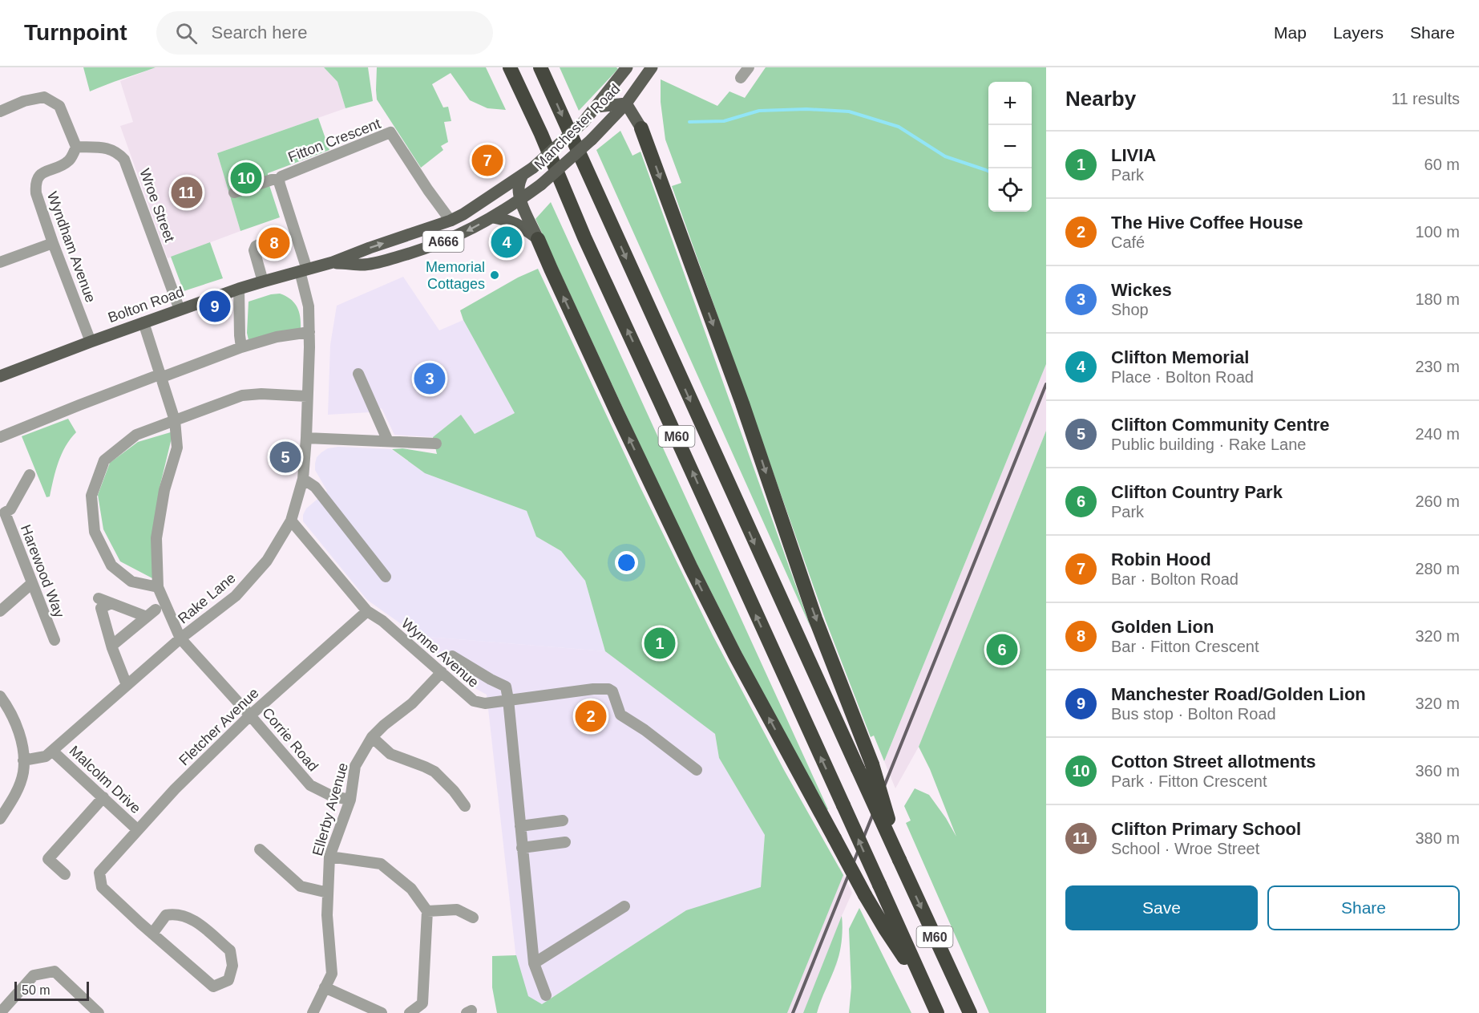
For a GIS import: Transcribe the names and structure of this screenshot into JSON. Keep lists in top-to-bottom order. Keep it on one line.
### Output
{"streets":{"highway":["M60"],"main road":["Manchester Road","A666","Bolton Road"],"street":["Fitton Crescent","Wroe Street","Wyndham Avenue","Harewood Way","Rake Lane","Wynne Avenue","Fletcher Avenue","Corrie Road","Malcolm Drive","Ellerby Avenue"]},"crossings":[["Manchester Road","Bolton Road"],["Fitton Crescent","Bolton Road"],["Fitton Crescent","Rake Lane"],["Wroe Street","Wyndham Avenue"],["Wroe Street","Bolton Road"],["Wyndham Avenue","Bolton Road"],["Bolton Road","Rake Lane"],["Rake Lane","Wynne Avenue"],["Rake Lane","Corrie Road"],["Rake Lane","Malcolm Drive"],["Wynne Avenue","Fletcher Avenue"],["Wynne Avenue","Ellerby Avenue"],["Fletcher Avenue","Corrie Road"],["Fletcher Avenue","Malcolm Drive"],["Corrie Road","Ellerby Avenue"]],"places":["Memorial Cottages"],"scale_bar":"50 m","page":{"header":"Turnpoint","search":"Search here","nav":["Map","Layers","Share"],"heading":["Nearby","11 results"],"map_buttons":["+","−"],"list":[{"mark":"1","name":"LIVIA","note":"Park","value":"60 m"},{"mark":"2","name":"The Hive Coffee House","note":"Café","value":"100 m"},{"mark":"3","name":"Wickes","note":"Shop","value":"180 m"},{"mark":"4","name":"Clifton Memorial","note":"Place · Bolton Road","value":"230 m"},{"mark":"5","name":"Clifton Community Centre","note":"Public building · Rake Lane","value":"240 m"},{"mark":"6","name":"Clifton Country Park","note":"Park","value":"260 m"},{"mark":"7","name":"Robin Hood","note":"Bar · Bolton Road","value":"280 m"},{"mark":"8","name":"Golden Lion","note":"Bar · Fitton Crescent","value":"320 m"},{"mark":"9","name":"Manchester Road/Golden Lion","note":"Bus stop · Bolton Road","value":"320 m"},{"mark":"10","name":"Cotton Street allotments","note":"Park · Fitton Crescent","value":"360 m"},{"mark":"11","name":"Clifton Primary School","note":"School · Wroe Street","value":"380 m"}],"pins":["7","10","11","4","8","9","3","5","1","6","2"],"buttons":["Save","Share"],"scale":"50 m"}}
